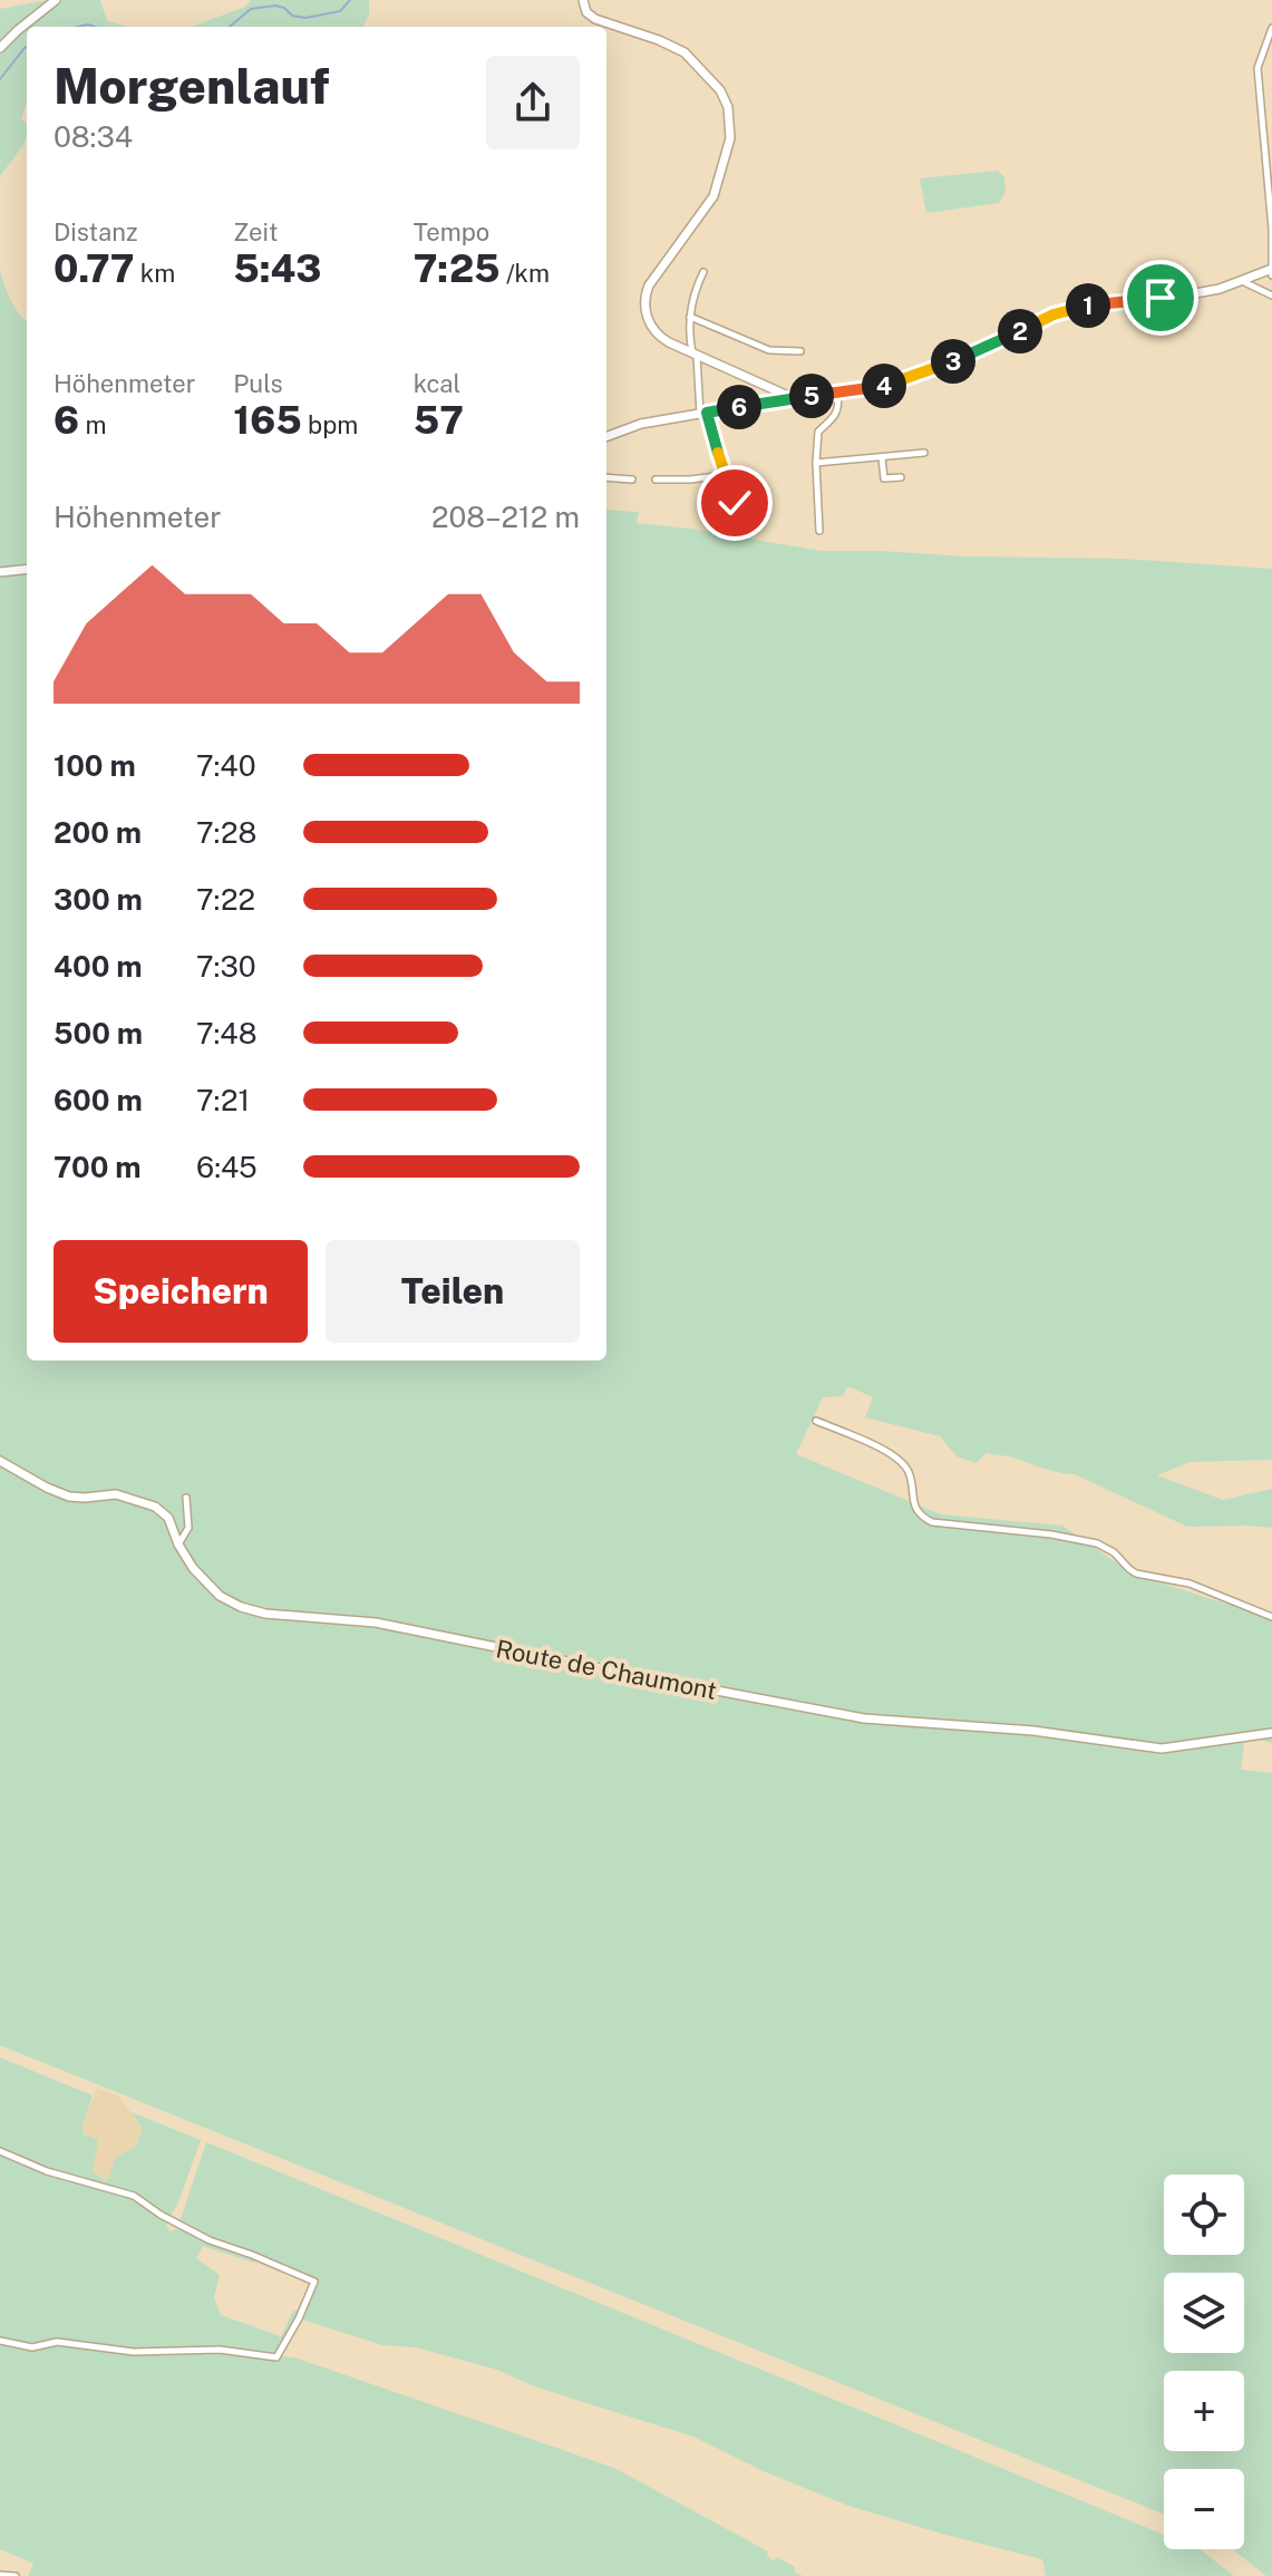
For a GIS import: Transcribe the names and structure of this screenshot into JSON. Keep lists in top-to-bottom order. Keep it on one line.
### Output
{"streets":{"street":["Route de Chaumont"]},"page":{"heading":["Morgenlauf","08:34"],"stats":[["Distanz","0.77 km"],["Zeit","5:43"],["Tempo","7:25 /km"],["Höhenmeter","6 m"],["Puls","165 bpm"],["kcal","57"]],"pins":["1","2","3","4","5","6"],"chart":["Höhenmeter","208–212 m"],"list":[{"name":"100 m","note":"7:40"},{"name":"200 m","note":"7:28"},{"name":"300 m","note":"7:22"},{"name":"400 m","note":"7:30"},{"name":"500 m","note":"7:48"},{"name":"600 m","note":"7:21"},{"name":"700 m","note":"6:45"}],"buttons":["Speichern","Teilen"],"map_buttons":["+","−"]}}
